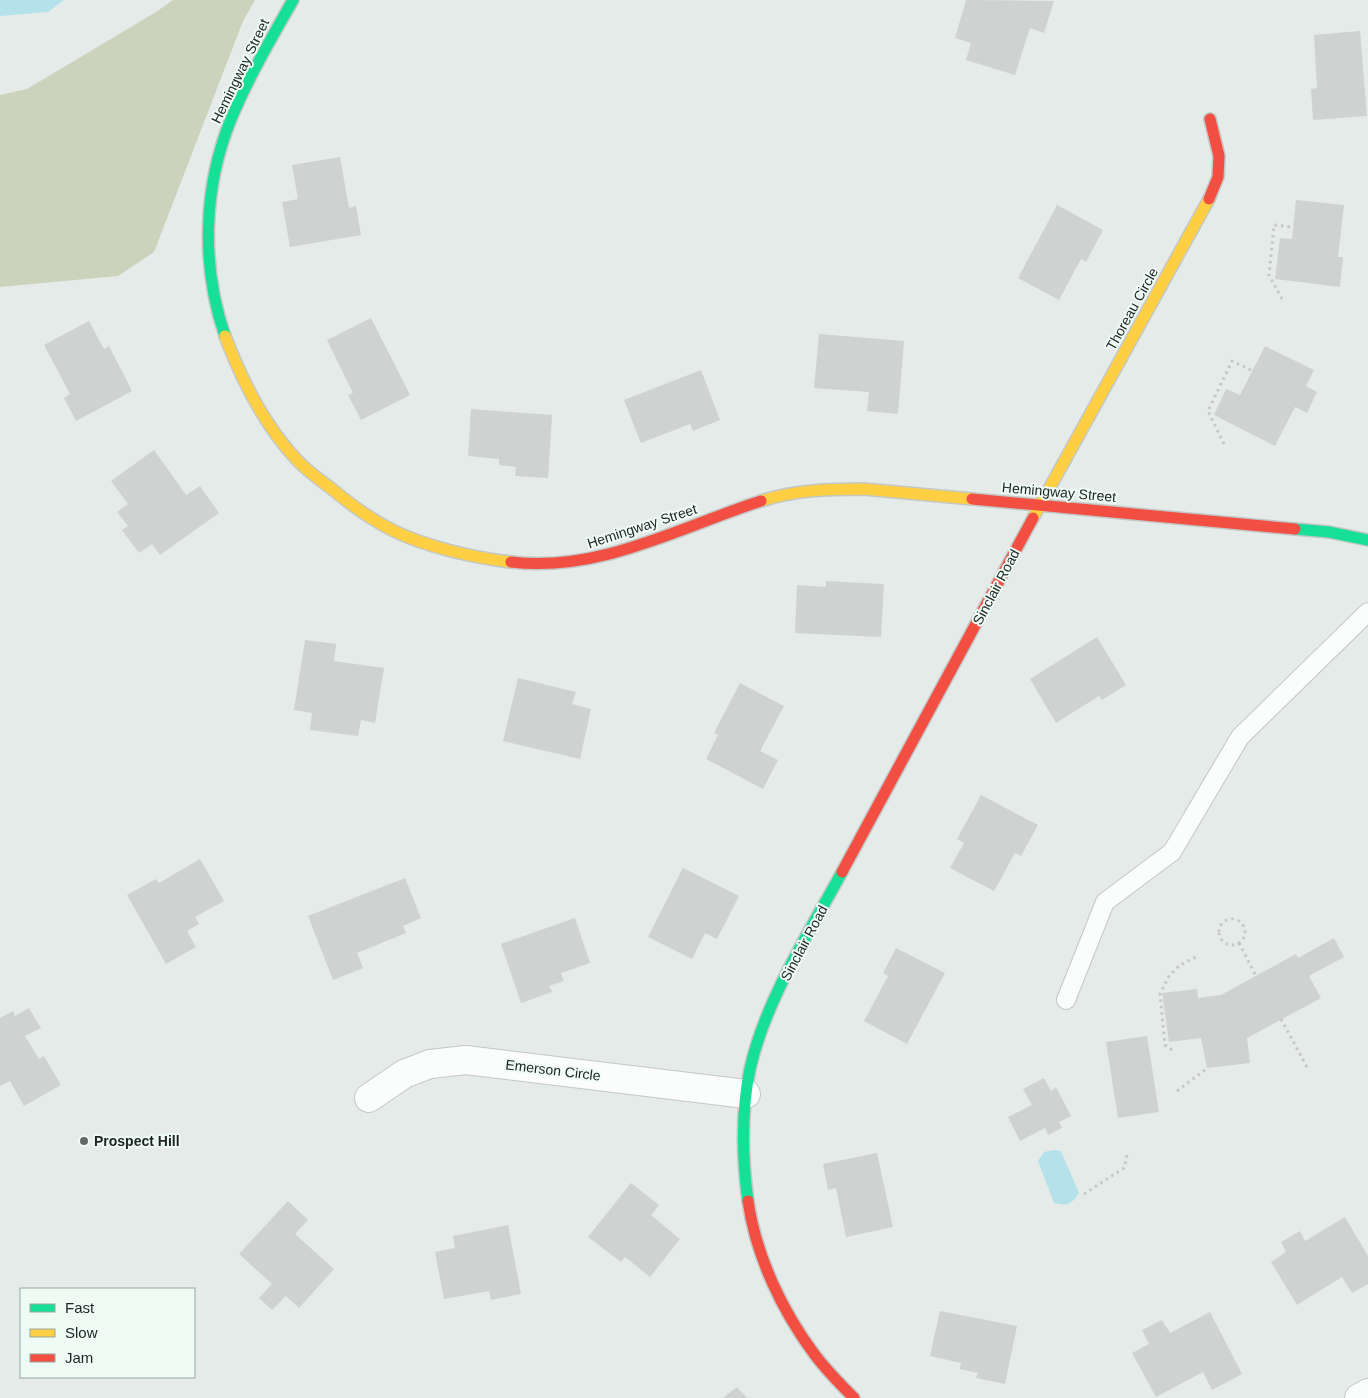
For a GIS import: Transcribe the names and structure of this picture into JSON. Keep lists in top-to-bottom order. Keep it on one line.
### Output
{"streets":{"street":["Hemingway Street","Thoreau Circle","Sinclair Road","Emerson Circle"]},"crossings":[["Hemingway Street","Thoreau Circle"],["Hemingway Street","Sinclair Road"],["Thoreau Circle","Sinclair Road"],["Sinclair Road","Emerson Circle"]],"places":["Prospect Hill"],"legend":["Fast","Slow","Jam"]}
